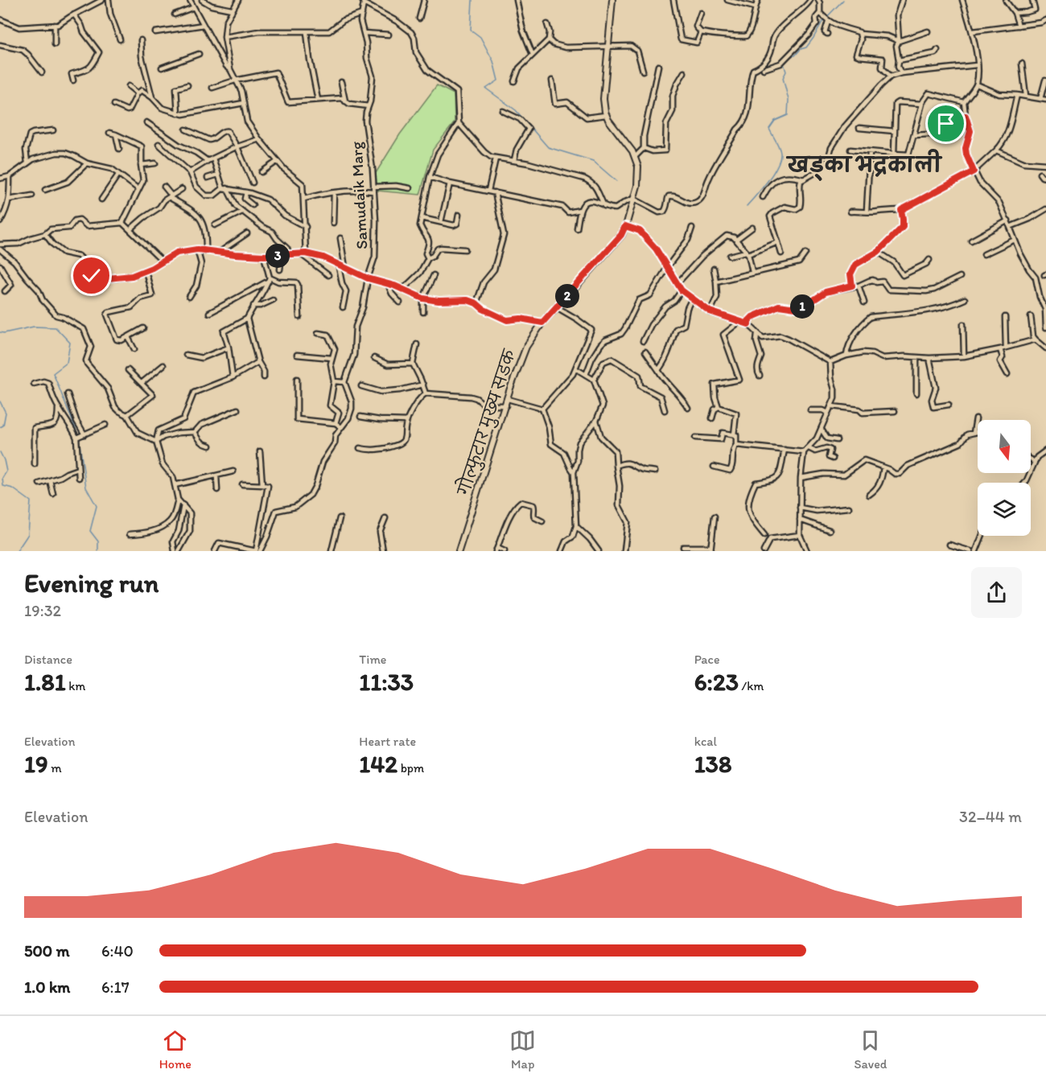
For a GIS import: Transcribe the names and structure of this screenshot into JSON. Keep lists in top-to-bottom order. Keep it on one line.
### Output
{"streets":{"main road":["गोल्फुटार मुख्य सडक"],"street":["Samudaik Marg"]},"districts":["खड्का भद्रकाली"],"north":"bottom","page":{"pins":["3","2","1"],"heading":["Evening run","19:32"],"stats":[["Distance","1.81 km"],["Time","11:33"],["Pace","6:23 /km"],["Elevation","19 m"],["Heart rate","142 bpm"],["kcal","138"]],"chart":["Elevation","32–44 m"],"list":[{"name":"500 m","note":"6:40"},{"name":"1.0 km","note":"6:17"}],"tabs":["Home","Map","Saved"]}}
